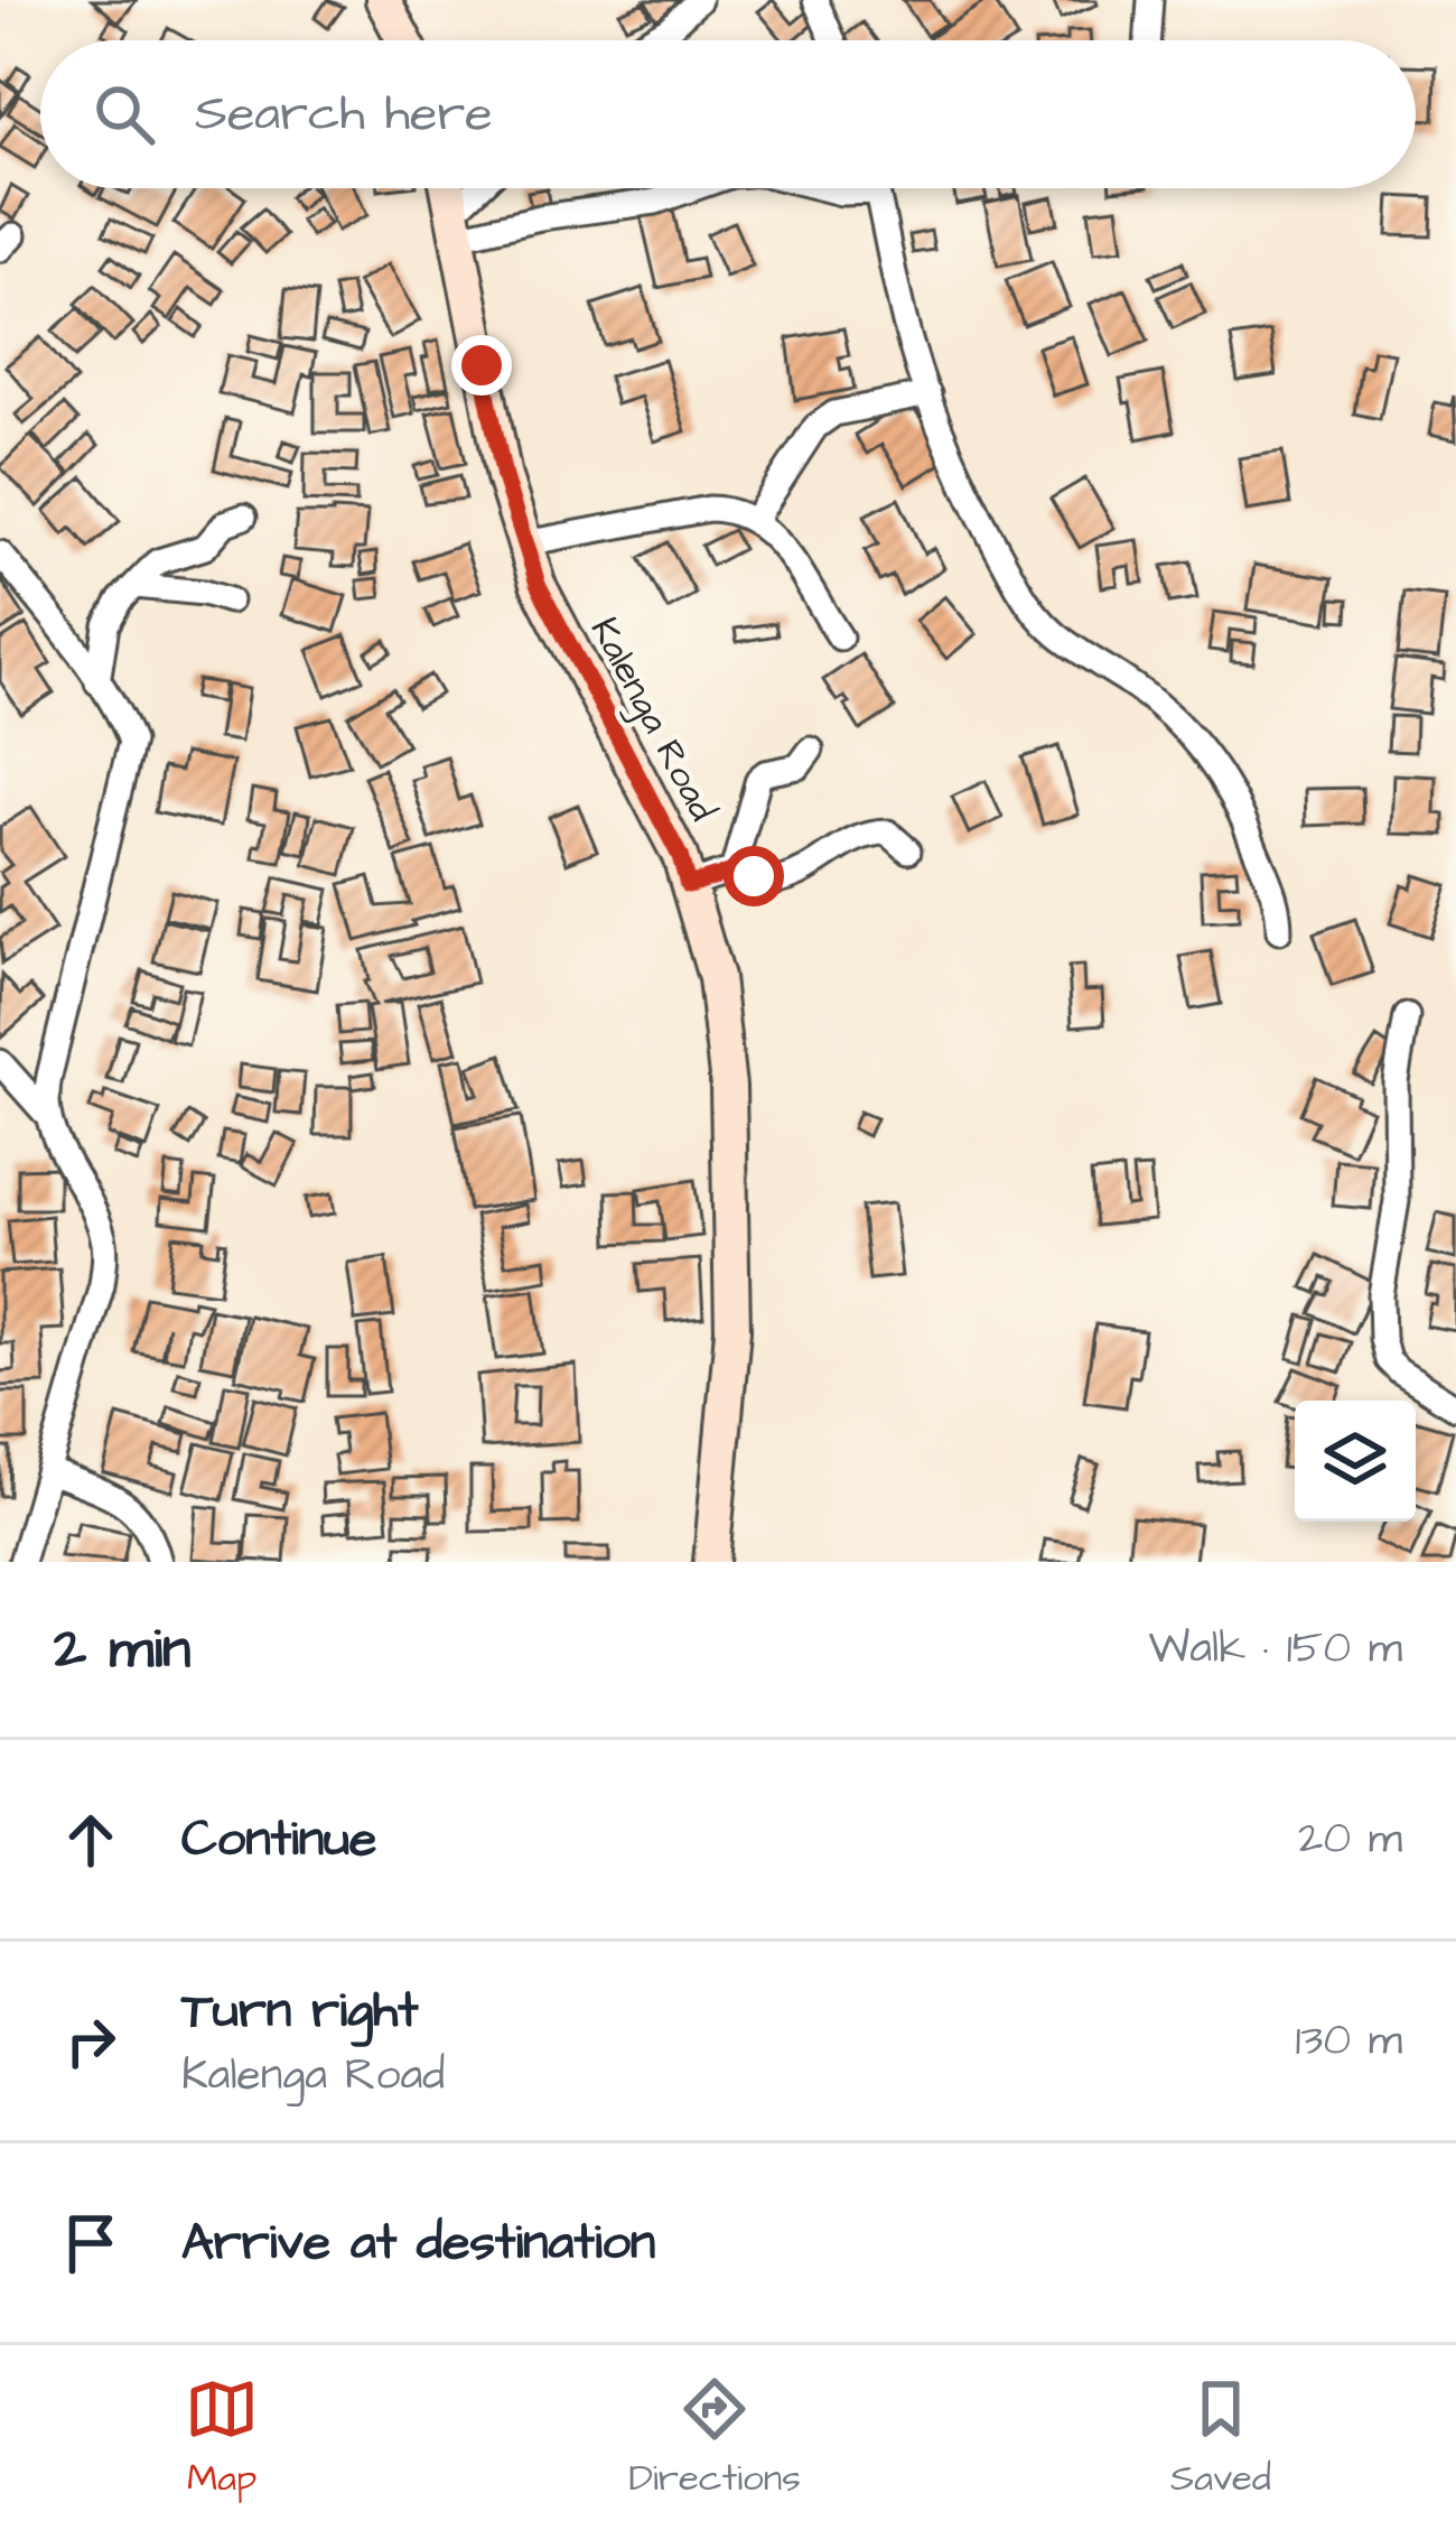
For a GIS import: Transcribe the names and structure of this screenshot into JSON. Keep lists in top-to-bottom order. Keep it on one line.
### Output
{"streets":{"main road":["Kalenga Road"]},"page":{"search":"Search here","heading":["2 min","Walk · 150 m"],"list":[["Continue","20 m"],["Turn right","Kalenga Road","130 m"],"Arrive at destination"],"nav":["Map","Directions","Saved"]}}
